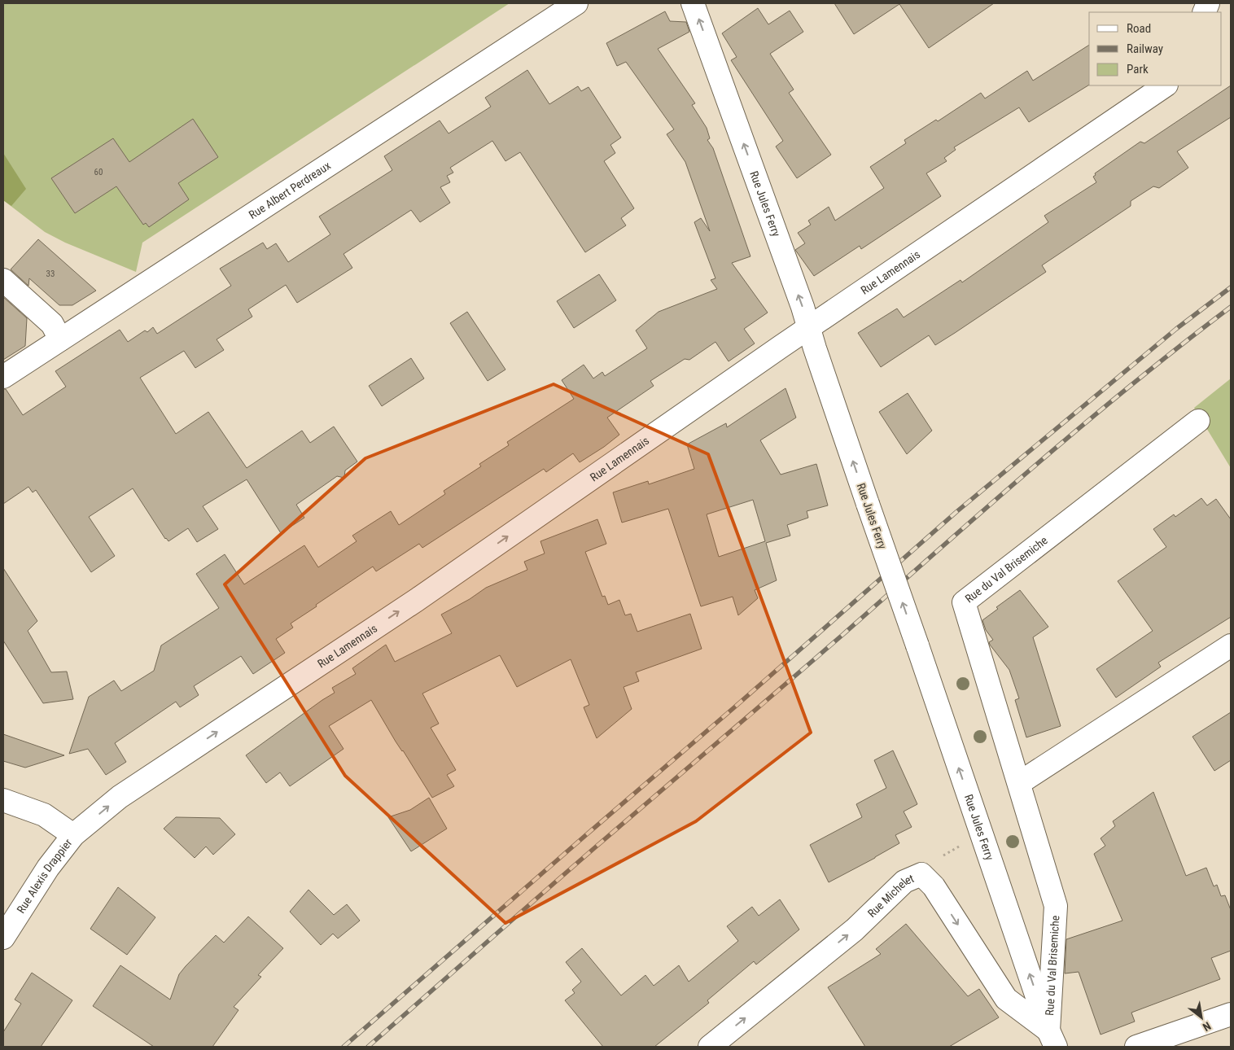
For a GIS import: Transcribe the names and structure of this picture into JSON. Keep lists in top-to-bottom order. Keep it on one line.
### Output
{"streets":{"street":["Rue Albert Perdreaux","Rue Jules Ferry","Rue Lamennais","Rue du Val Brisemiche","Rue Alexis Drappier","Rue Michelet"]},"crossings":[["Rue Jules Ferry","Rue Lamennais"],["Rue Jules Ferry","Rue du Val Brisemiche"],["Rue Jules Ferry","Rue Michelet"],["Rue Lamennais","Rue Alexis Drappier"],["Rue du Val Brisemiche","Rue Michelet"]],"one_way":["Rue Jules Ferry","Rue Lamennais"],"house_numbers":["60","33"],"legend":["Road","Railway","Park"],"north":"bottom right"}
